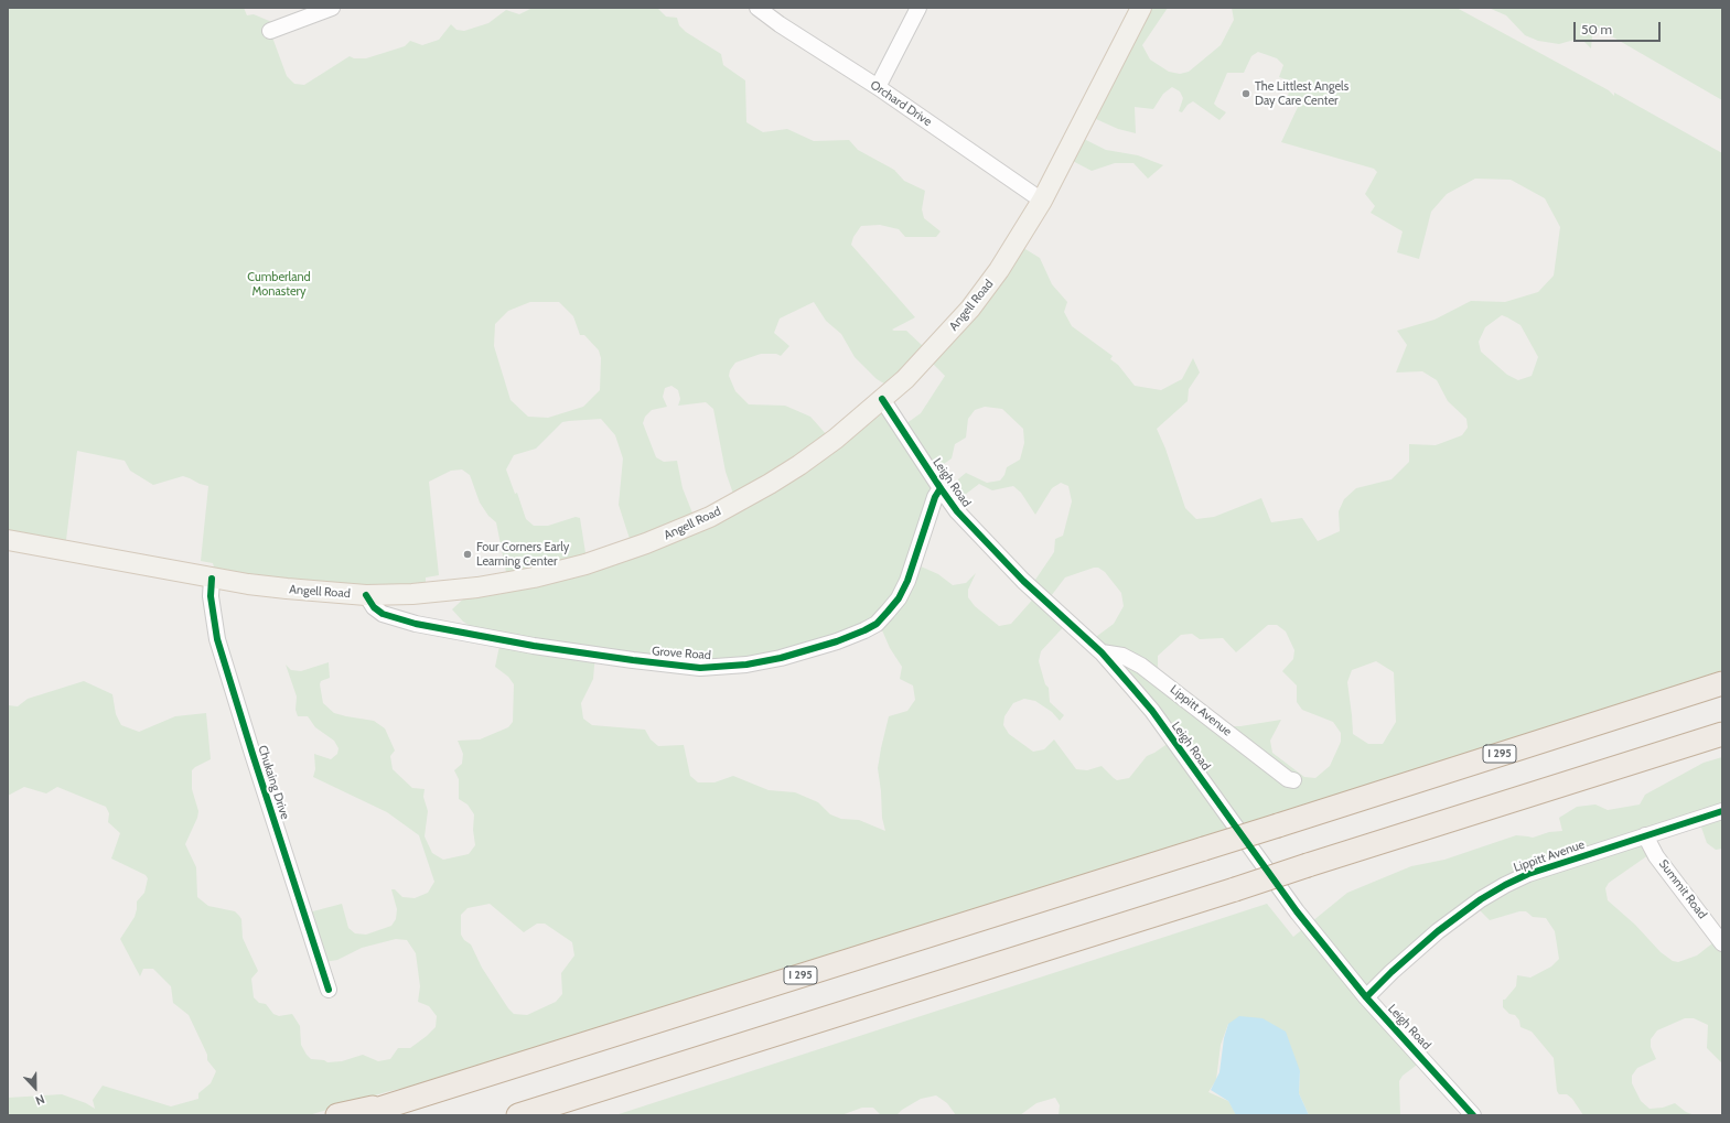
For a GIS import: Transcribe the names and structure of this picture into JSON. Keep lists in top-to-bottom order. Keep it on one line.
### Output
{"streets":{"highway":["I 295"],"main road":["Angell Road"],"street":["Orchard Drive","Leigh Road","Grove Road","Lippitt Avenue","Chukaing Drive","Summit Road"]},"crossings":[["Orchard Drive","Angell Road"],["Angell Road","Leigh Road"],["Angell Road","Grove Road"],["Angell Road","Chukaing Drive"],["Leigh Road","Grove Road"],["Leigh Road","Lippitt Avenue"],["Lippitt Avenue","Summit Road"]],"parks":["Cumberland Monastery"],"places":["The Littlest Angels Day Care Center","Four Corners Early Learning Center"],"scale_bar":"50 m","north":"bottom"}
